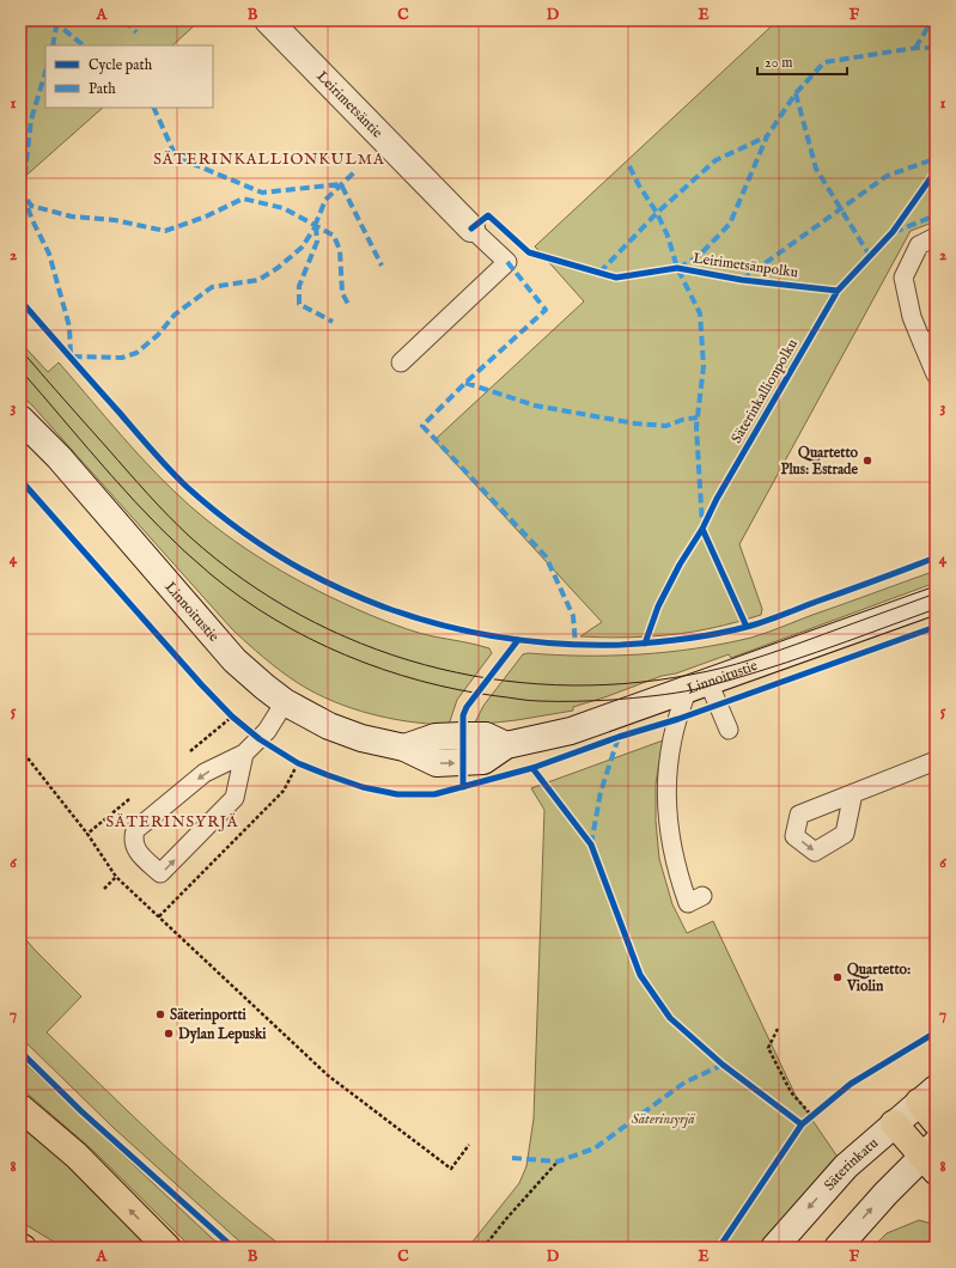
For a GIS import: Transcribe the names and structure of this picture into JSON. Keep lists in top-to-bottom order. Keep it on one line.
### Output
{"streets":{"street":["Leirimetsäntie","Linnoitustie","Säterinkatu"],"cycle path":["Leirimetsänpolku","Säterinkallionpolku"]},"districts":["SÄTERINKALLIONKULMA","SÄTERINSYRJÄ"],"parks":["Säterinsyrjä"],"places":["Quartetto Plus: Estrade","Quartetto: Violin","Säterinportti","Dylan Lepuski"],"legend":["Cycle path","Path"],"scale_bar":"20 m","grid":{"columns":["A","B","C","D","E","F"],"rows":["1","2","3","4","5","6","7","8"]}}
